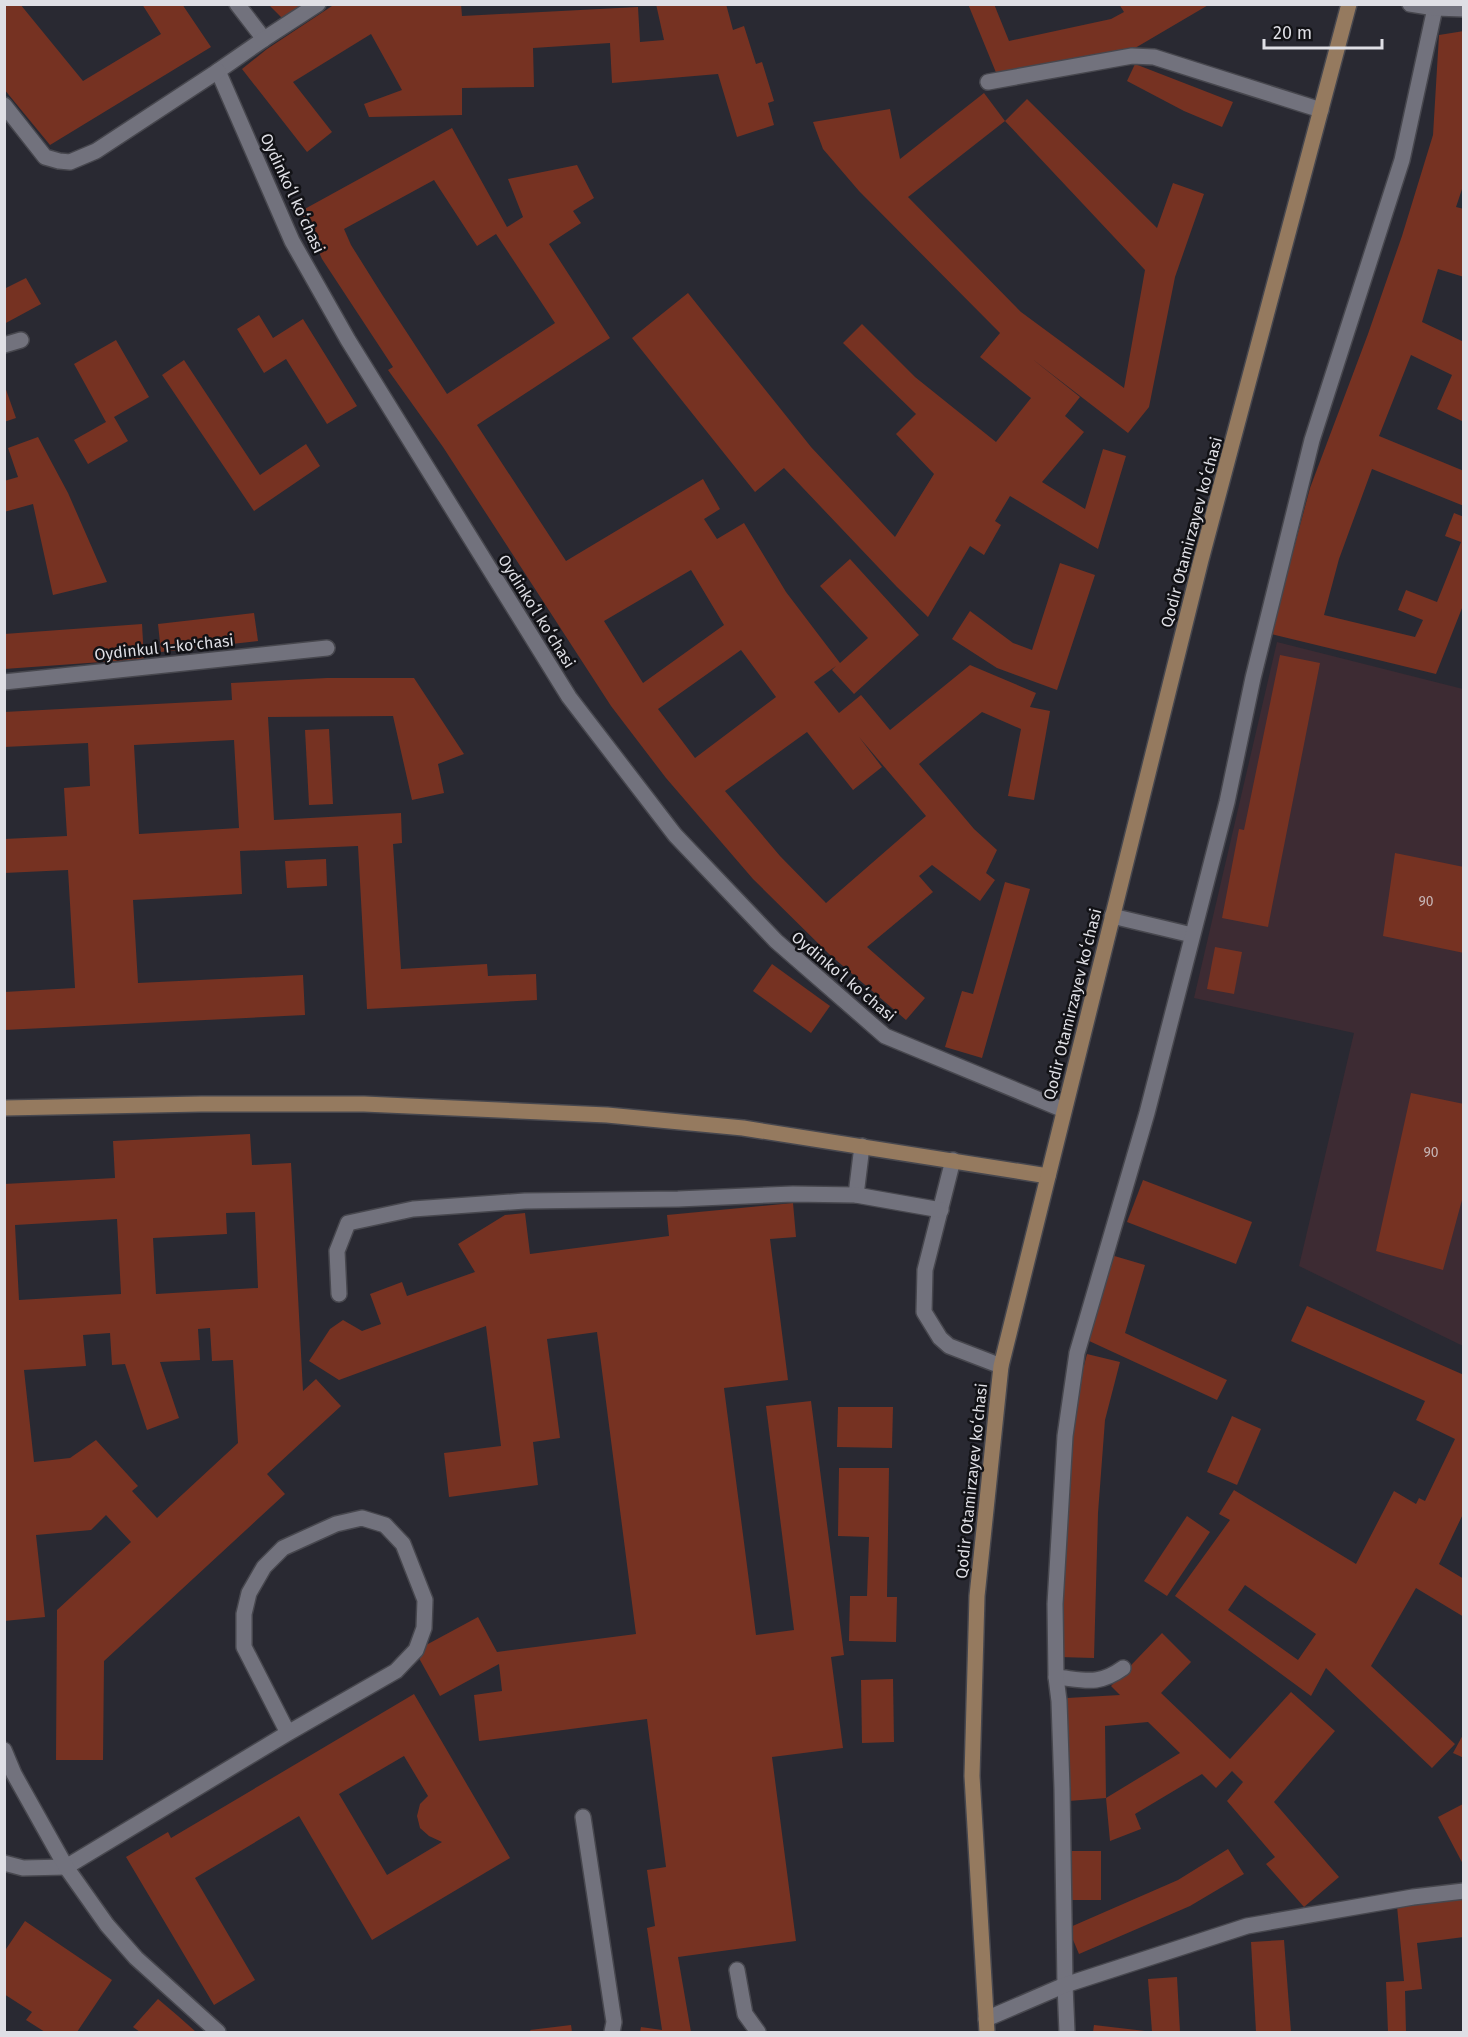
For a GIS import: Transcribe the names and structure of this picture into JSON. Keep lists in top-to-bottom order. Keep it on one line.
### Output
{"streets":{"main road":["Qodir Otamirzayev koʻchasi"],"street":["Oydinkoʻl koʻchasi","Oydinkul 1-ko'chasi"]},"crossings":[["Oydinkoʻl koʻchasi","Qodir Otamirzayev koʻchasi"]],"house_numbers":["90","90"],"scale_bar":"20 m"}
